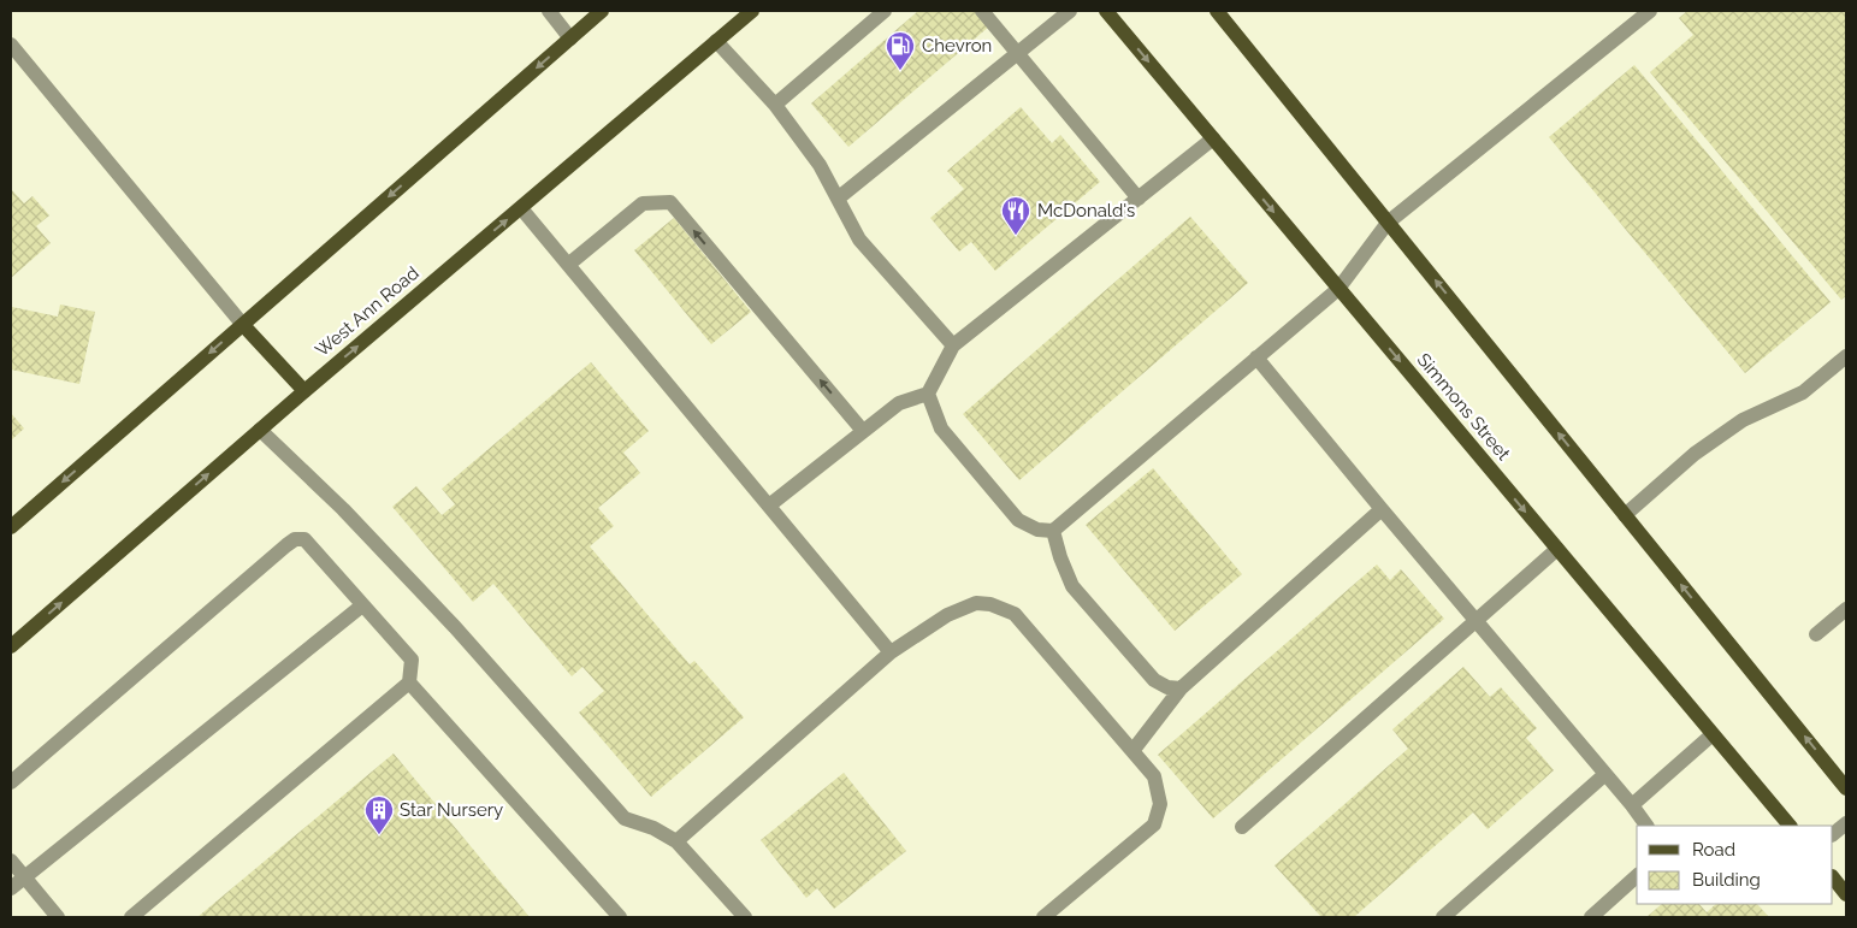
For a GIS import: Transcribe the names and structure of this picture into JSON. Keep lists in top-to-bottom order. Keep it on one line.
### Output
{"streets":{"main road":["West Ann Road","Simmons Street"]},"places":{"fuel station":["Chevron"],"restaurant":["McDonald's"],"building":["Star Nursery"]},"legend":["Road","Building"]}
